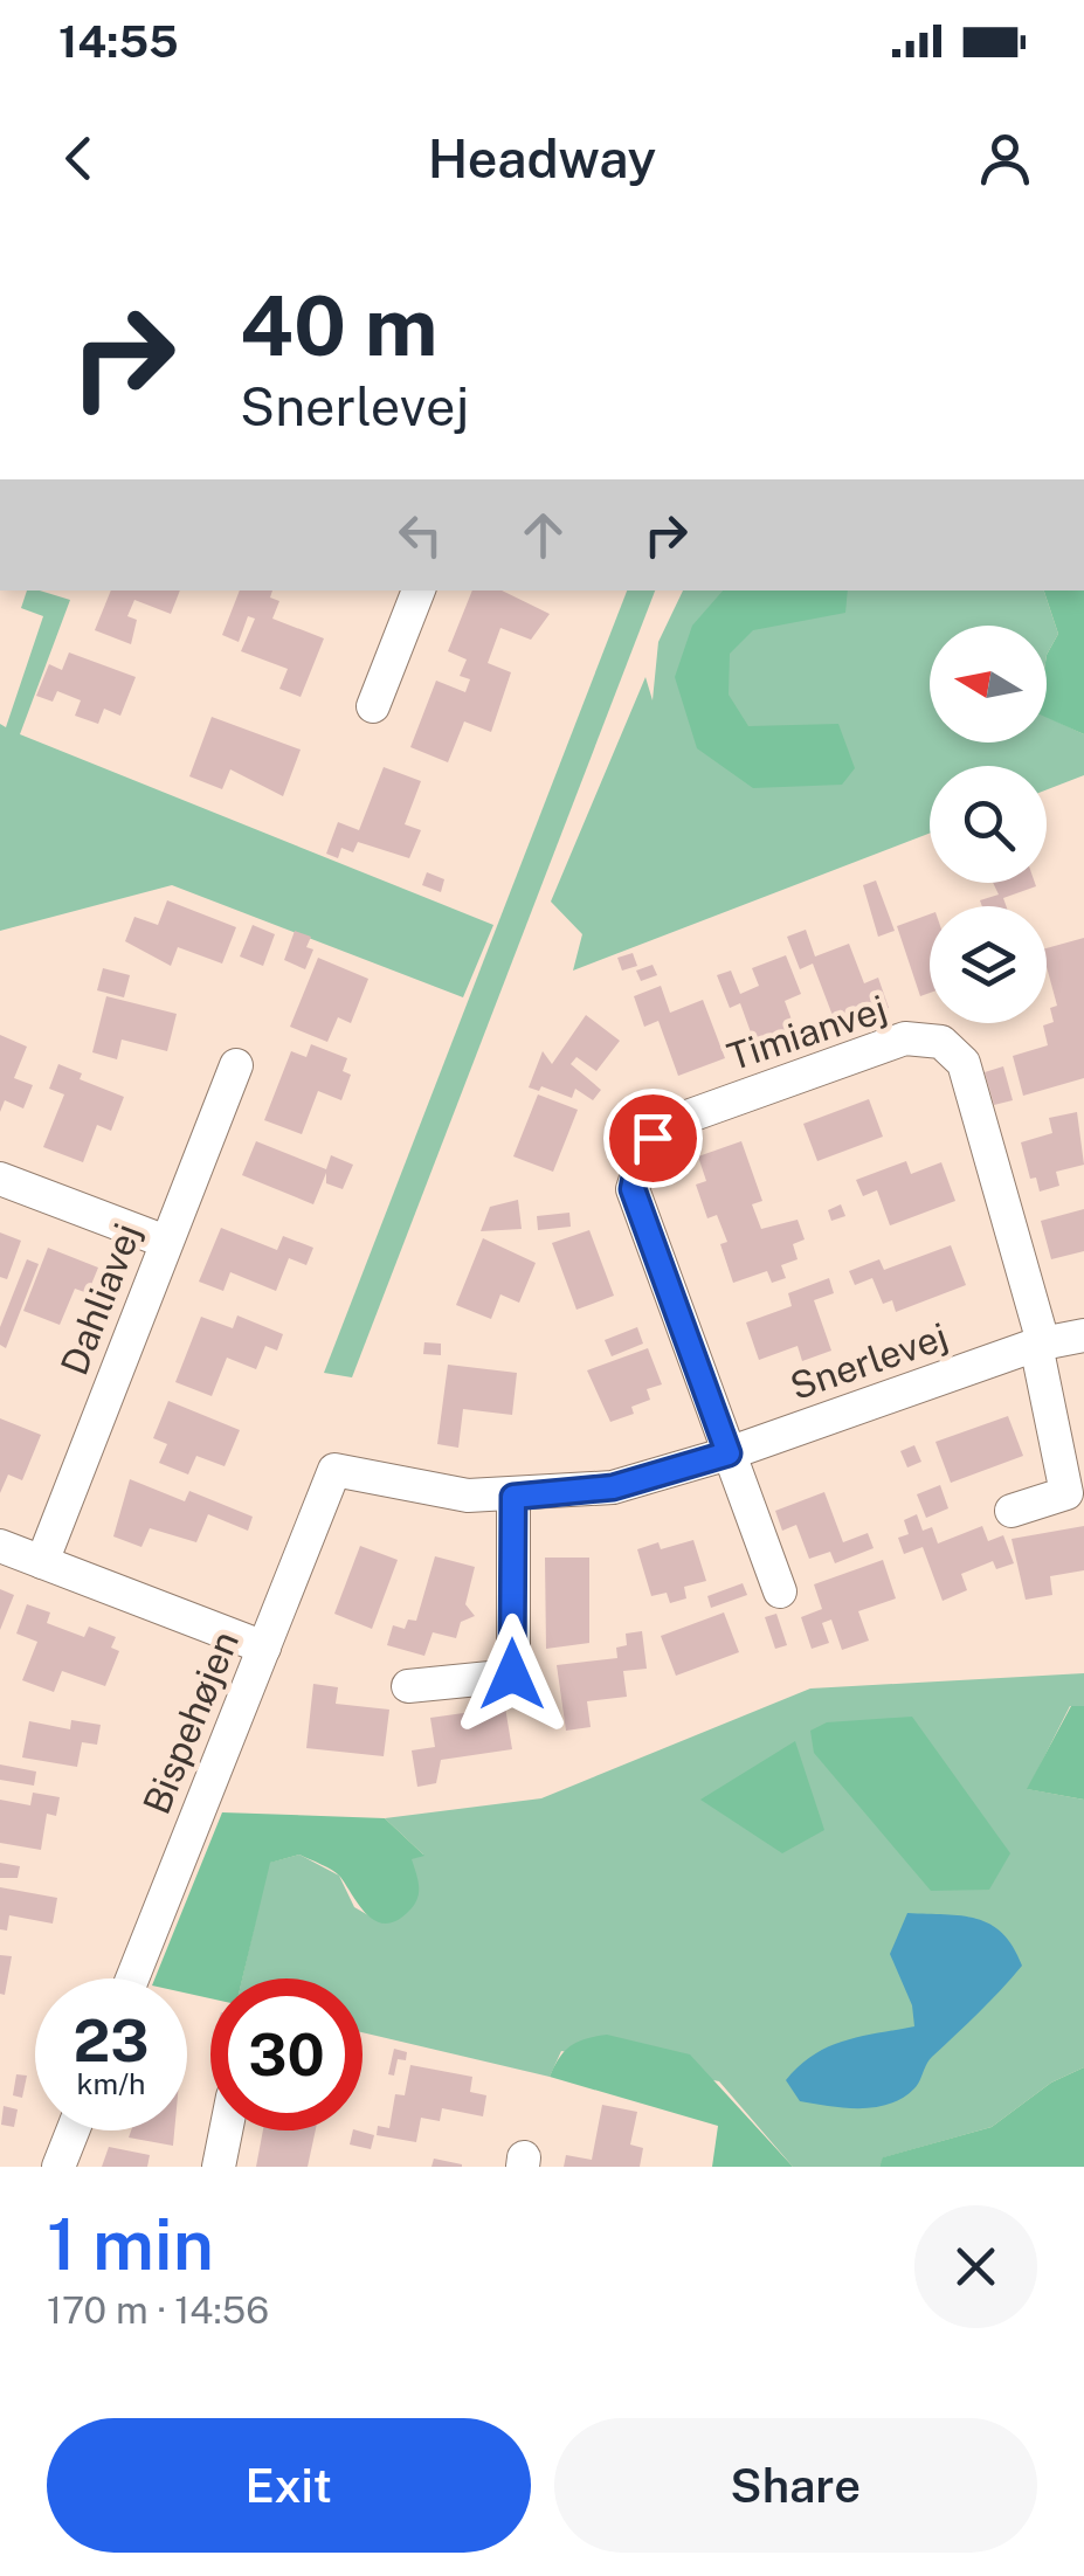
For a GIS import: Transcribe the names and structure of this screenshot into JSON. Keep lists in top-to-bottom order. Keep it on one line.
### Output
{"streets":{"street":["Timianvej","Dahliavej","Snerlevej","Bispehøjen"]},"crossings":[["Timianvej","Snerlevej"],["Snerlevej","Bispehøjen"]],"north":"left","page":{"status":"14:55","header":"Headway","turn":["40 m","Snerlevej"],"speed":"23 km/h","limit":"30","heading":["1 min","170 m · 14:56"],"buttons":["Exit","Share"]}}
